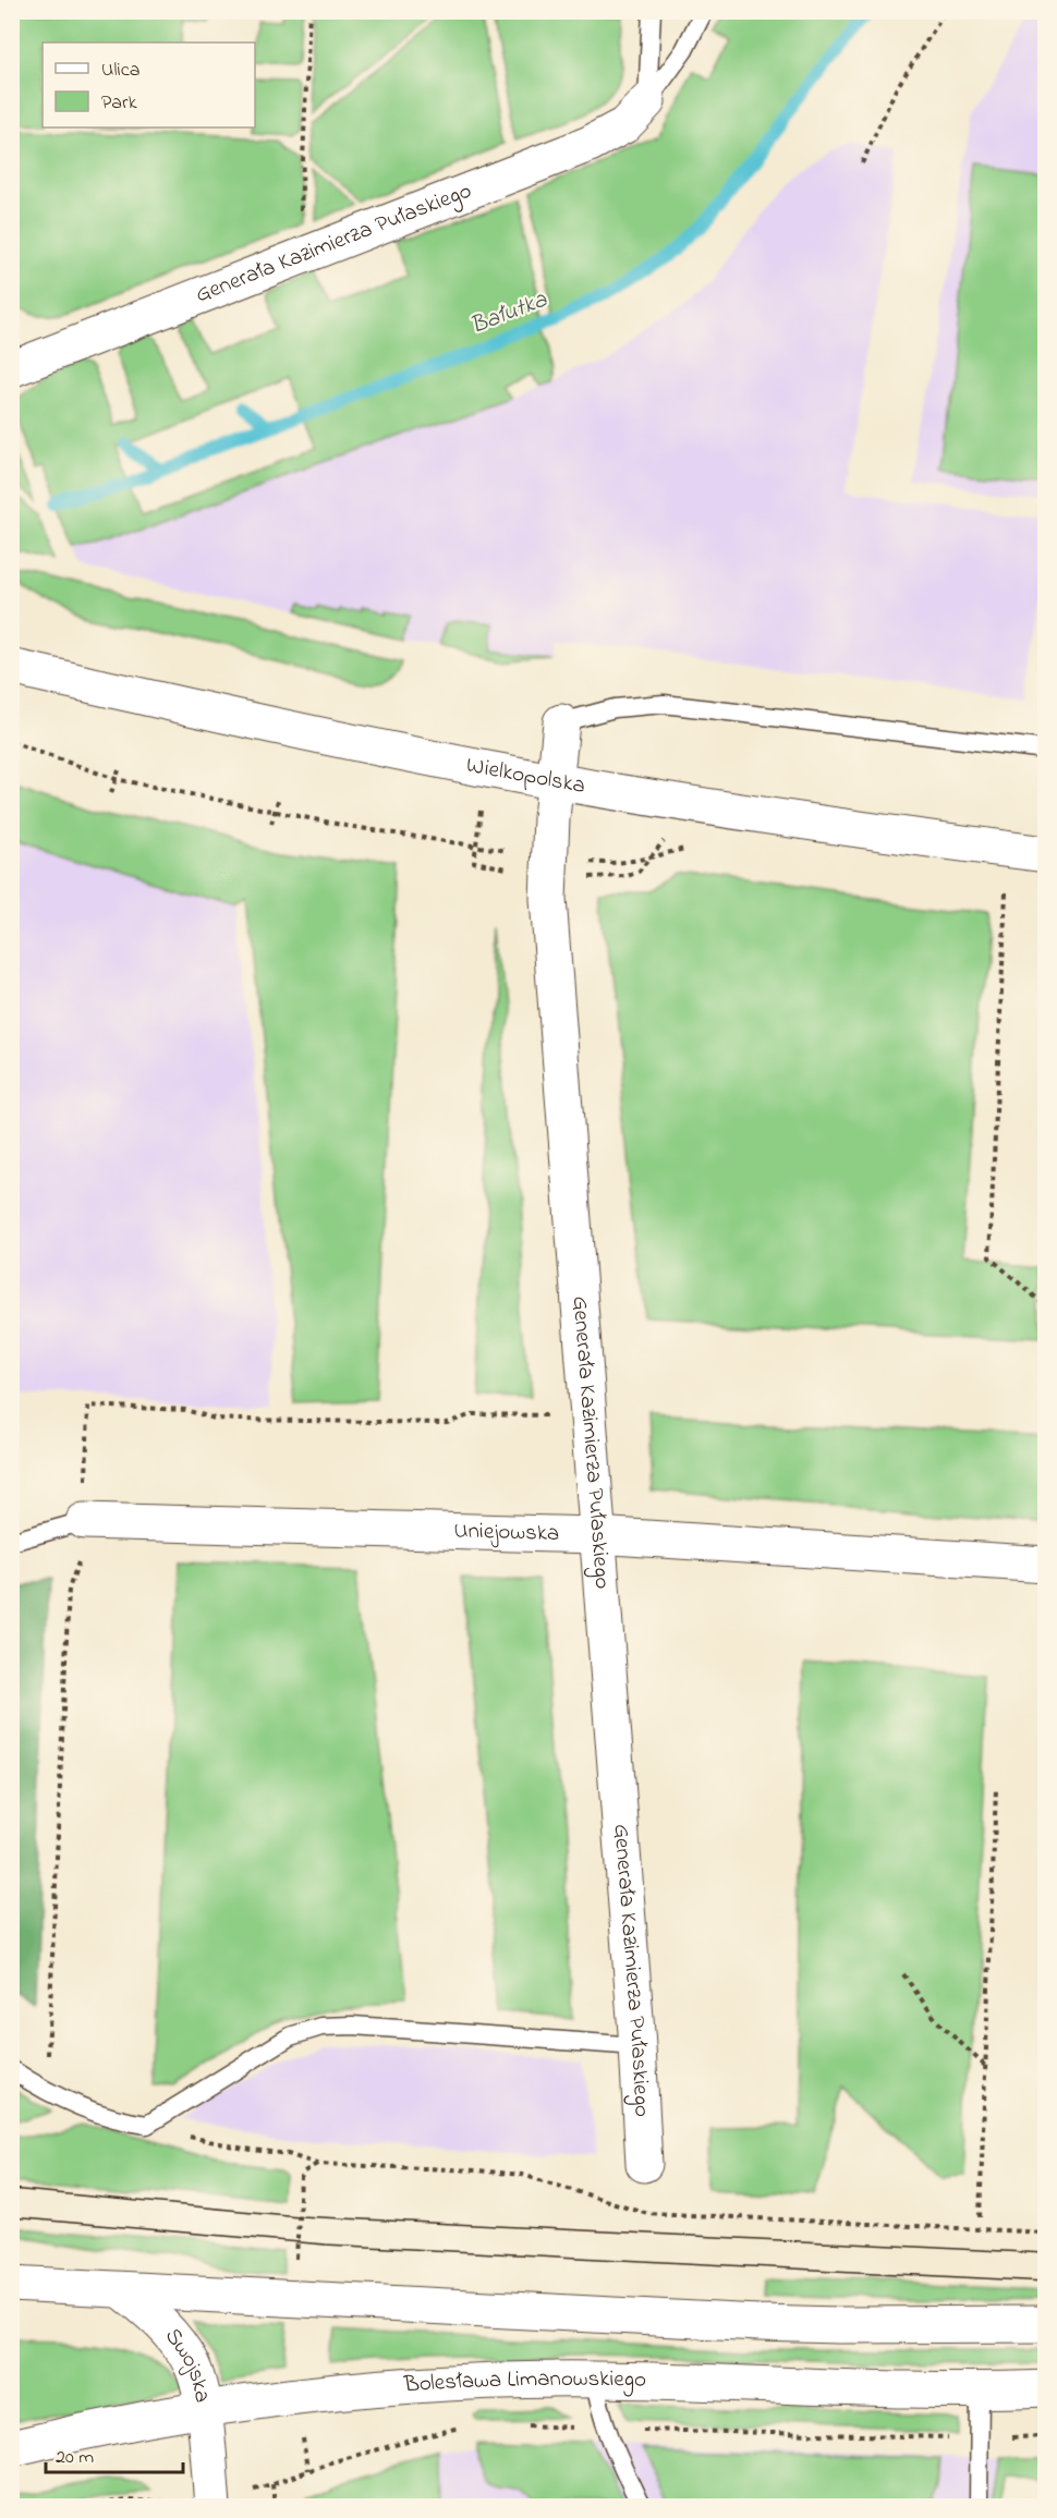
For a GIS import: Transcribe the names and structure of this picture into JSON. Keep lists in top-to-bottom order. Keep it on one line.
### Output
{"streets":{"street":["Generała Kazimierza Pułaskiego","Wielkopolska","Uniejowska","Swojska","Bolesława Limanowskiego"]},"crossings":[["Generała Kazimierza Pułaskiego","Wielkopolska"],["Generała Kazimierza Pułaskiego","Uniejowska"],["Swojska","Bolesława Limanowskiego"]],"water":["Bałutka"],"legend":["Ulica","Park"],"scale_bar":"20 m"}
